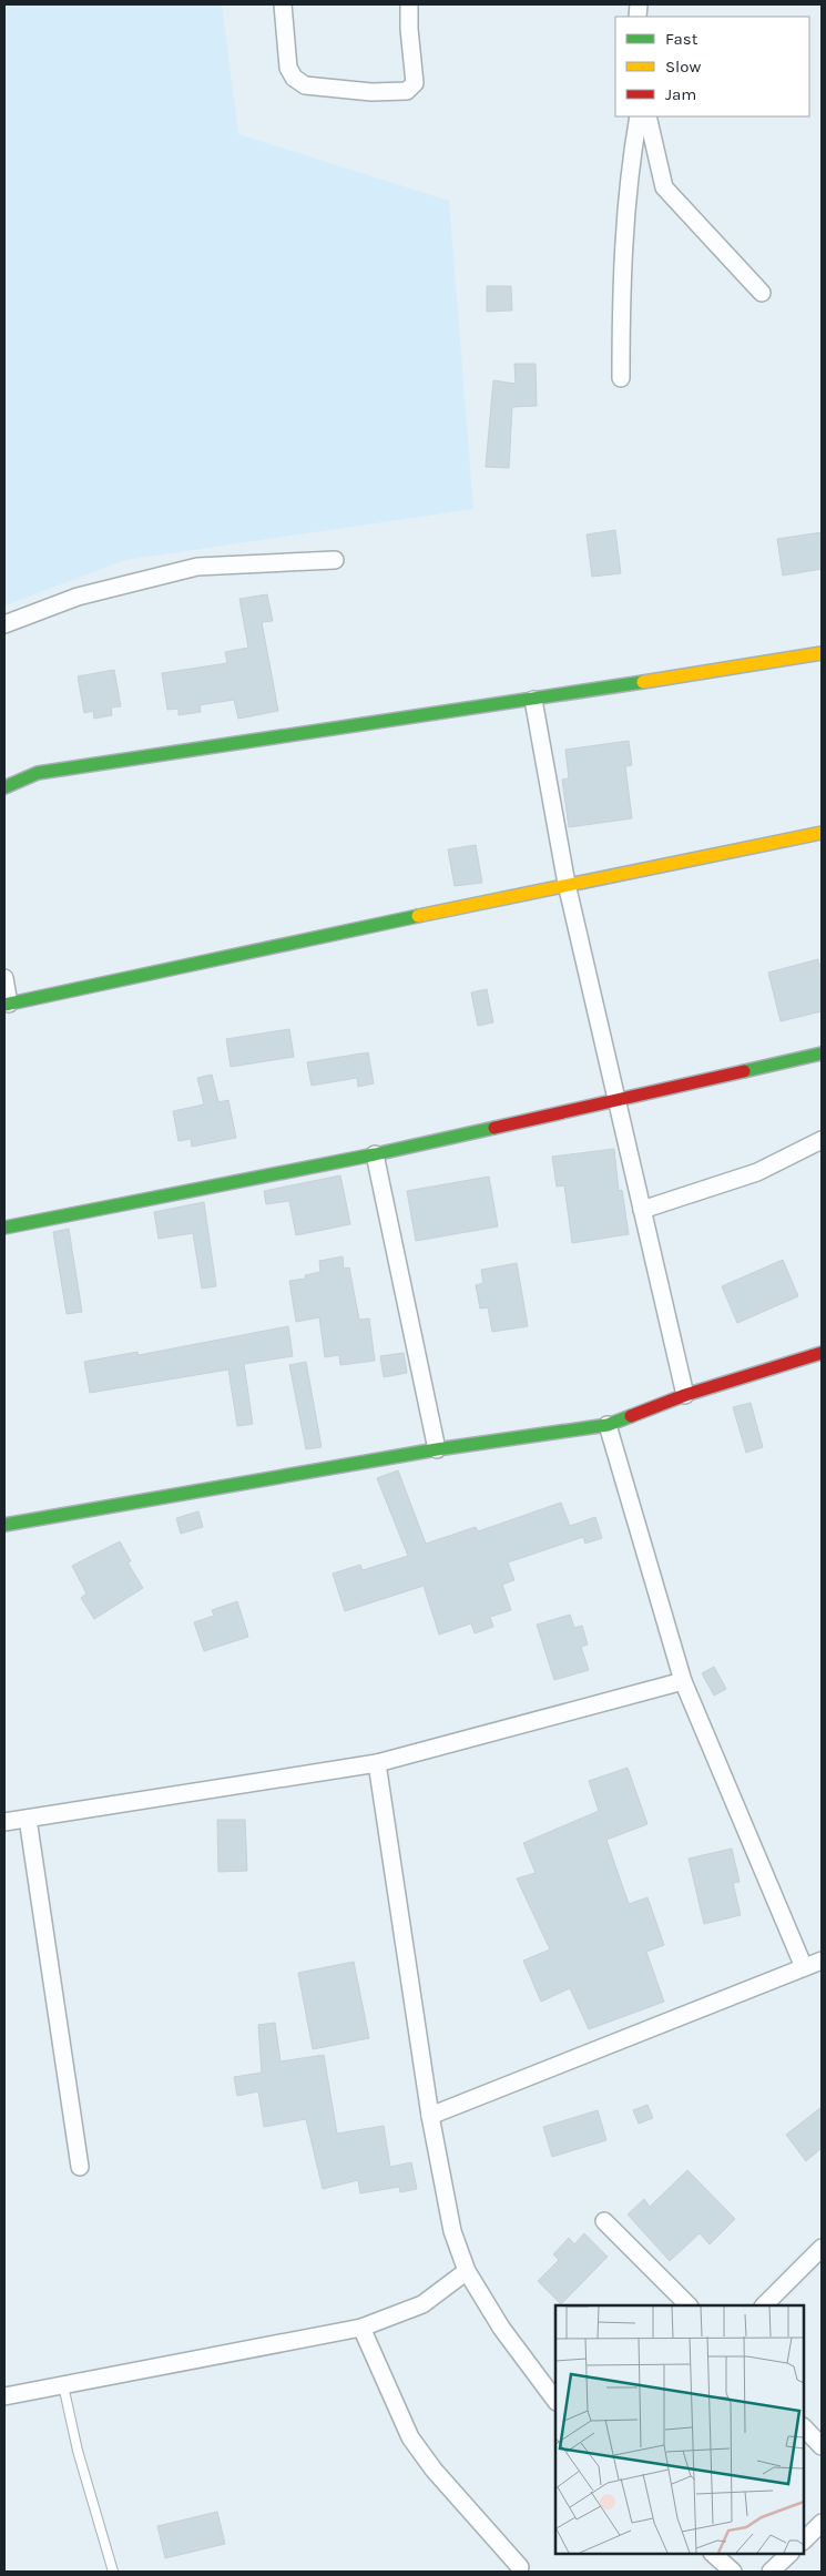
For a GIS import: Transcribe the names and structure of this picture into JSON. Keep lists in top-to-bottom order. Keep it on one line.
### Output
{"legend":["Fast","Slow","Jam"]}
